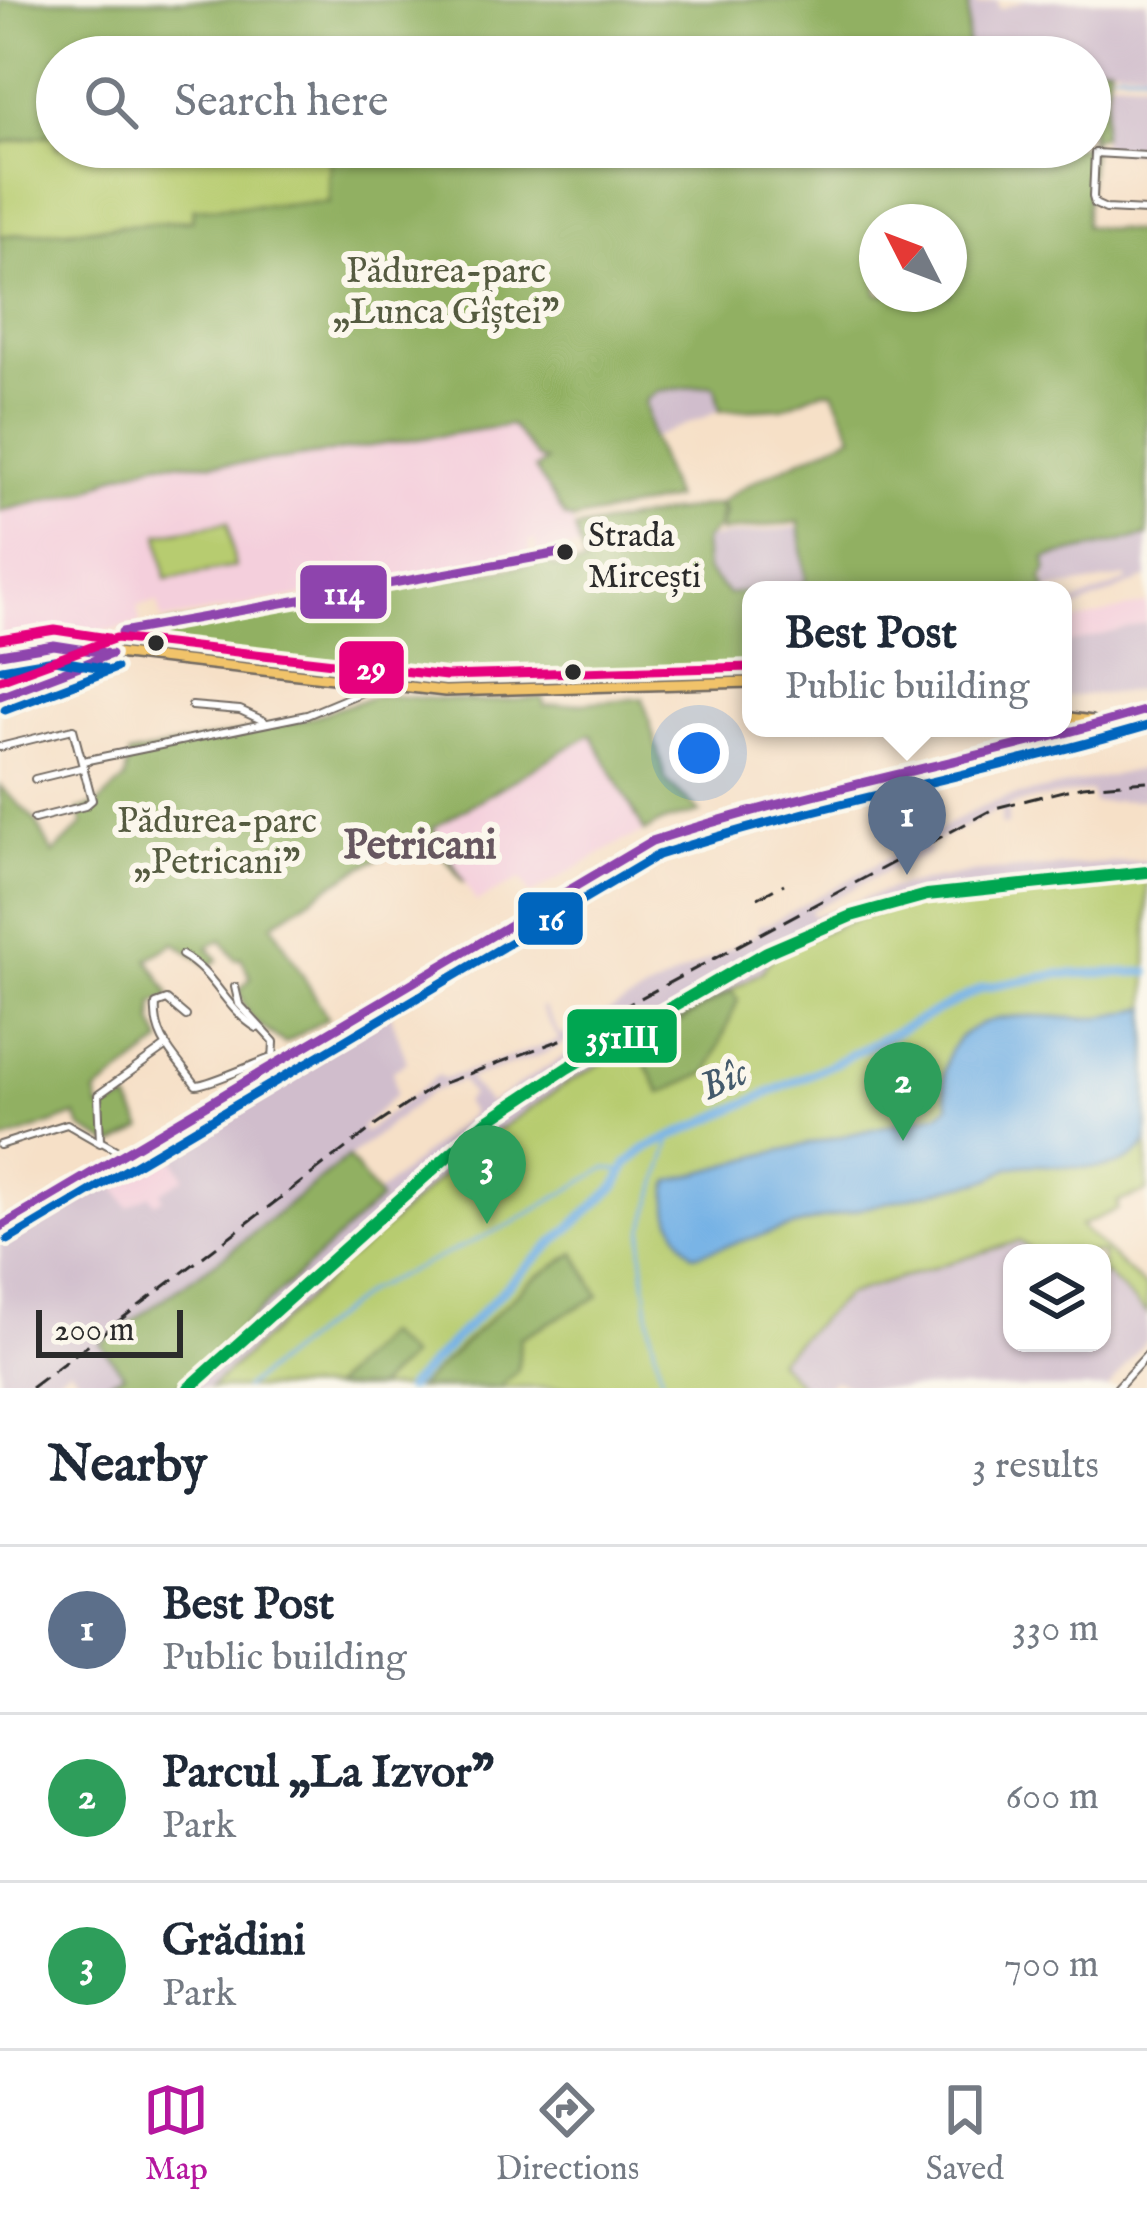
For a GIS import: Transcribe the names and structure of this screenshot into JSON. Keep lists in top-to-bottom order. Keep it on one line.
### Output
{"districts":["Petricani"],"water":["Bîc"],"parks":["Pădurea-parc „Lunca Gîștei”","Pădurea-parc „Petricani”"],"places":["Strada Mircești"],"lines":["transit line 114","transit line 29","transit line 16","transit line 351Щ"],"scale_bar":"200 m","north":"top left","page":{"search":"Search here","popup":["Best Post","Public building"],"pins":["1","2","3"],"scale":"200 m","heading":["Nearby","3 results"],"list":[{"mark":"1","name":"Best Post","note":"Public building","value":"330 m"},{"mark":"2","name":"Parcul „La Izvor”","note":"Park","value":"600 m"},{"mark":"3","name":"Grădini","note":"Park","value":"700 m"}],"nav":["Map","Directions","Saved"]}}
